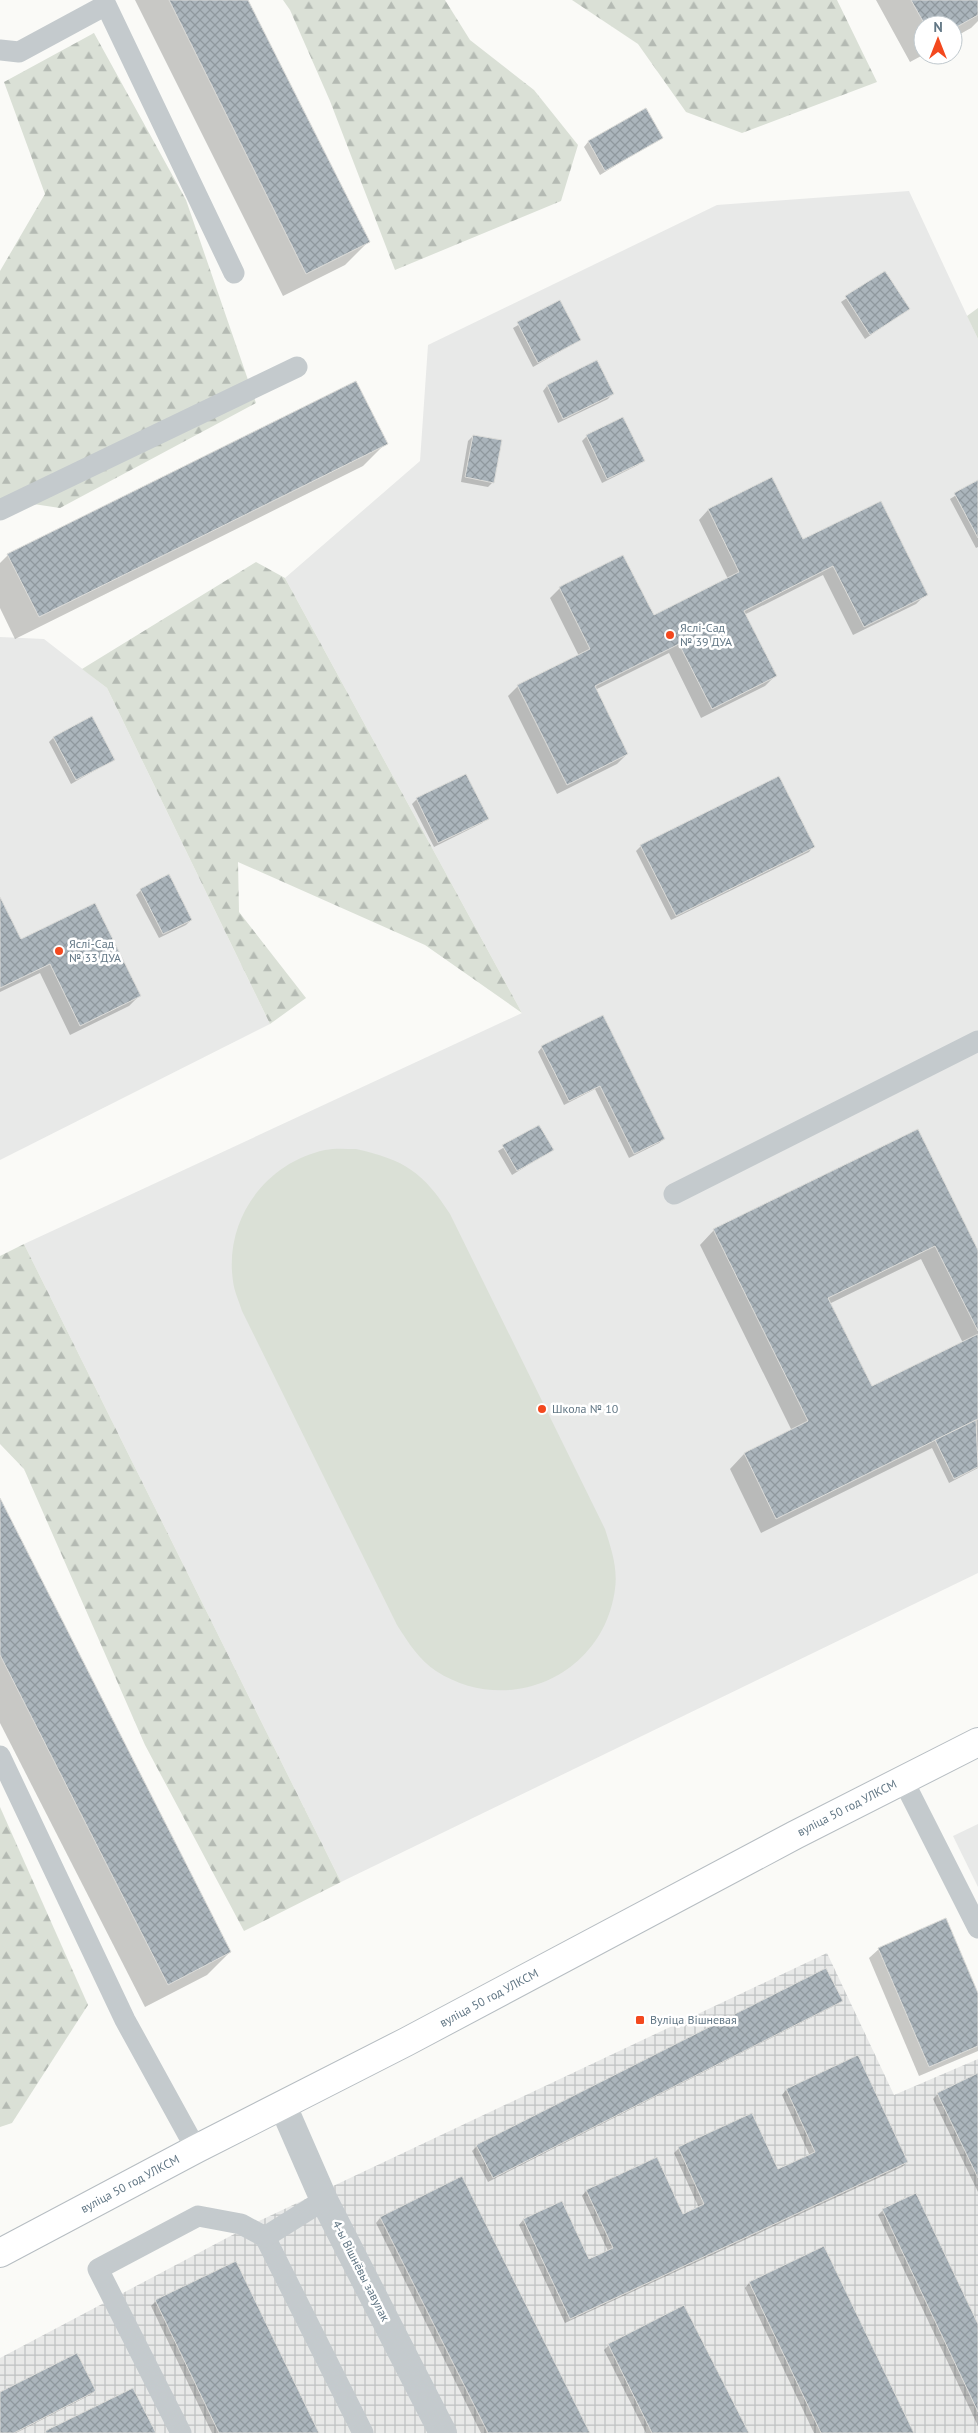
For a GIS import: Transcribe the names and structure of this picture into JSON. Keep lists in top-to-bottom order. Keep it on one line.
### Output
{"streets":{"main road":["вуліца 50 год УЛКСМ"],"street":["4-ы Вішнёвы завулак"]},"crossings":[["вуліца 50 год УЛКСМ","4-ы Вішнёвы завулак"]],"places":{"other":["Яслі-Сад № 39 ДУА","Яслі-Сад № 33 ДУА","Школа № 10"],"transit":["Вуліца Вішневая"]},"north":"top"}
